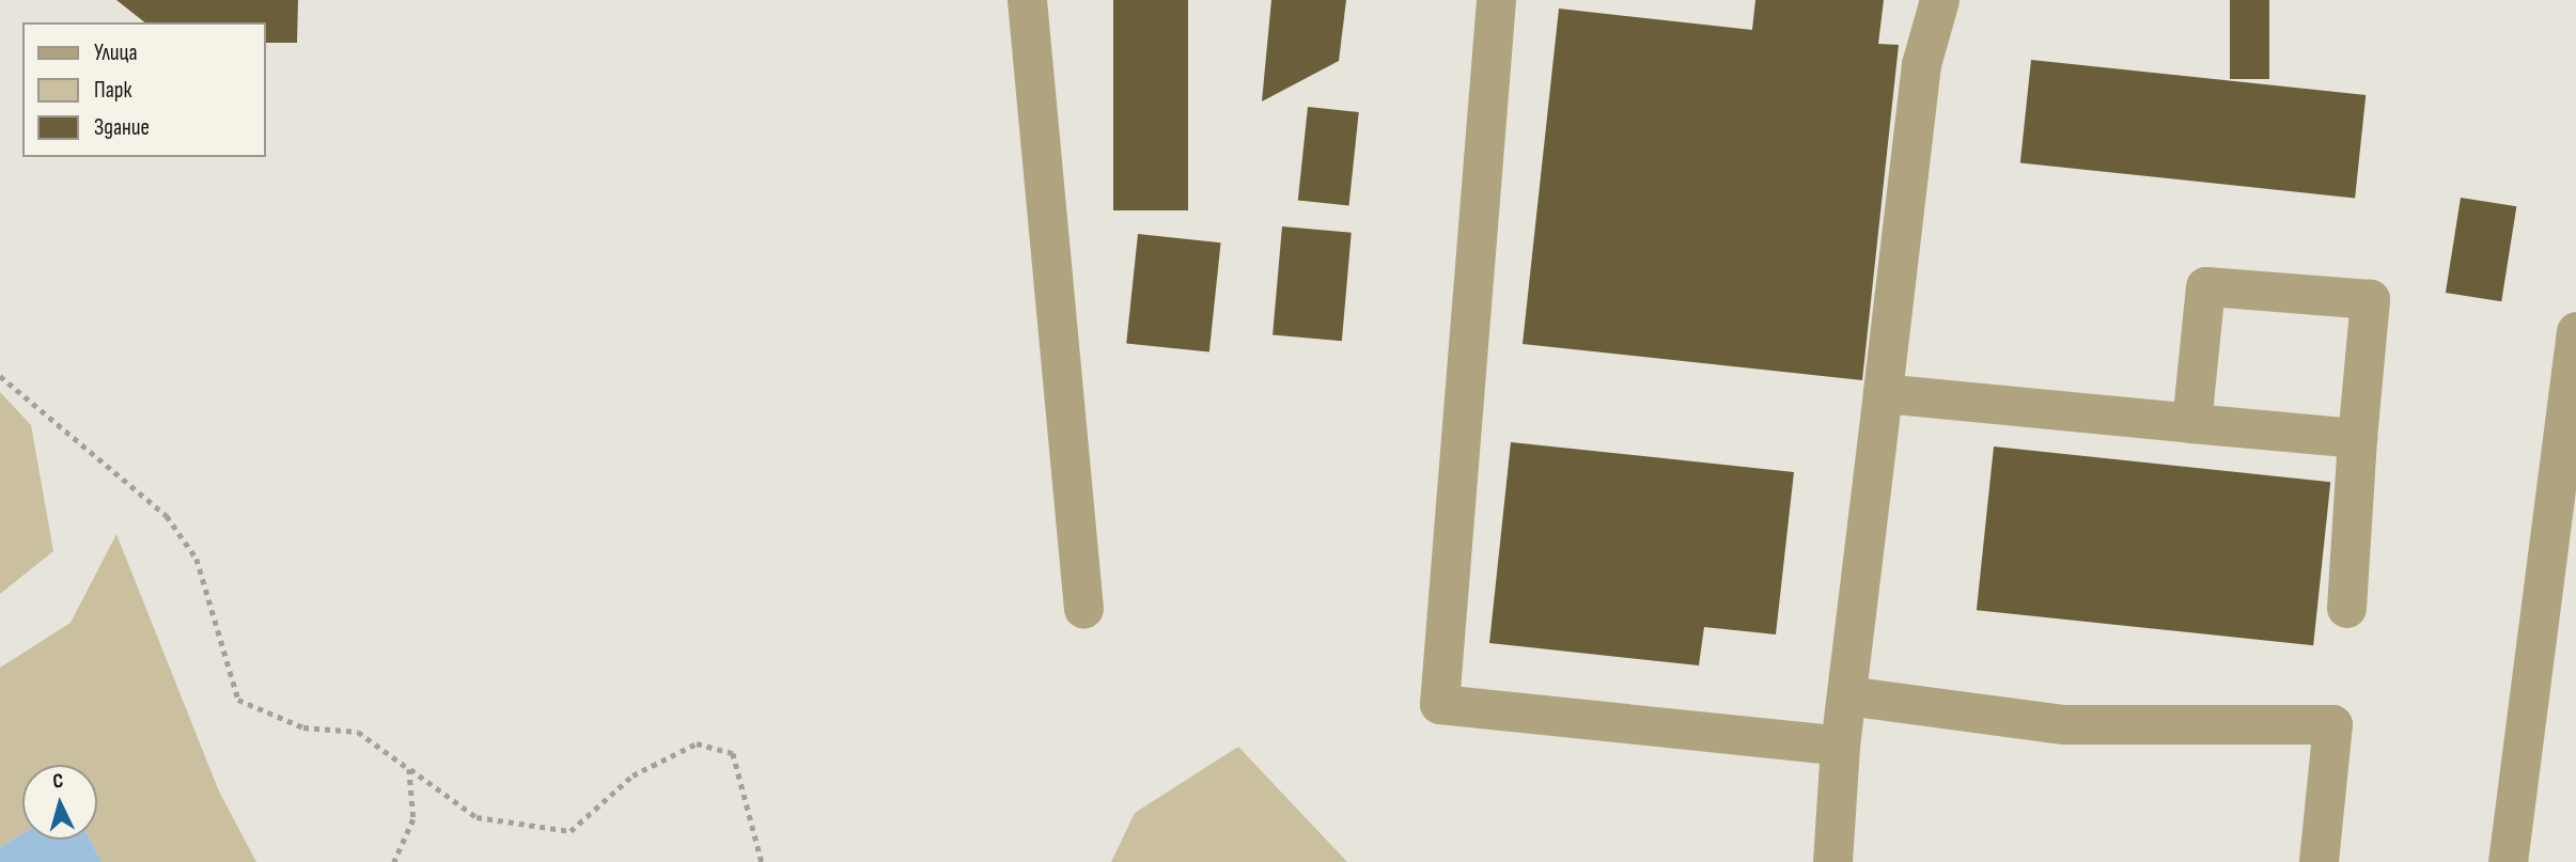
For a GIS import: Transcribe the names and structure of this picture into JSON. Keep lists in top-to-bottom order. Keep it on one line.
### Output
{"legend":["Улица","Парк","Здание"],"north":"top"}
